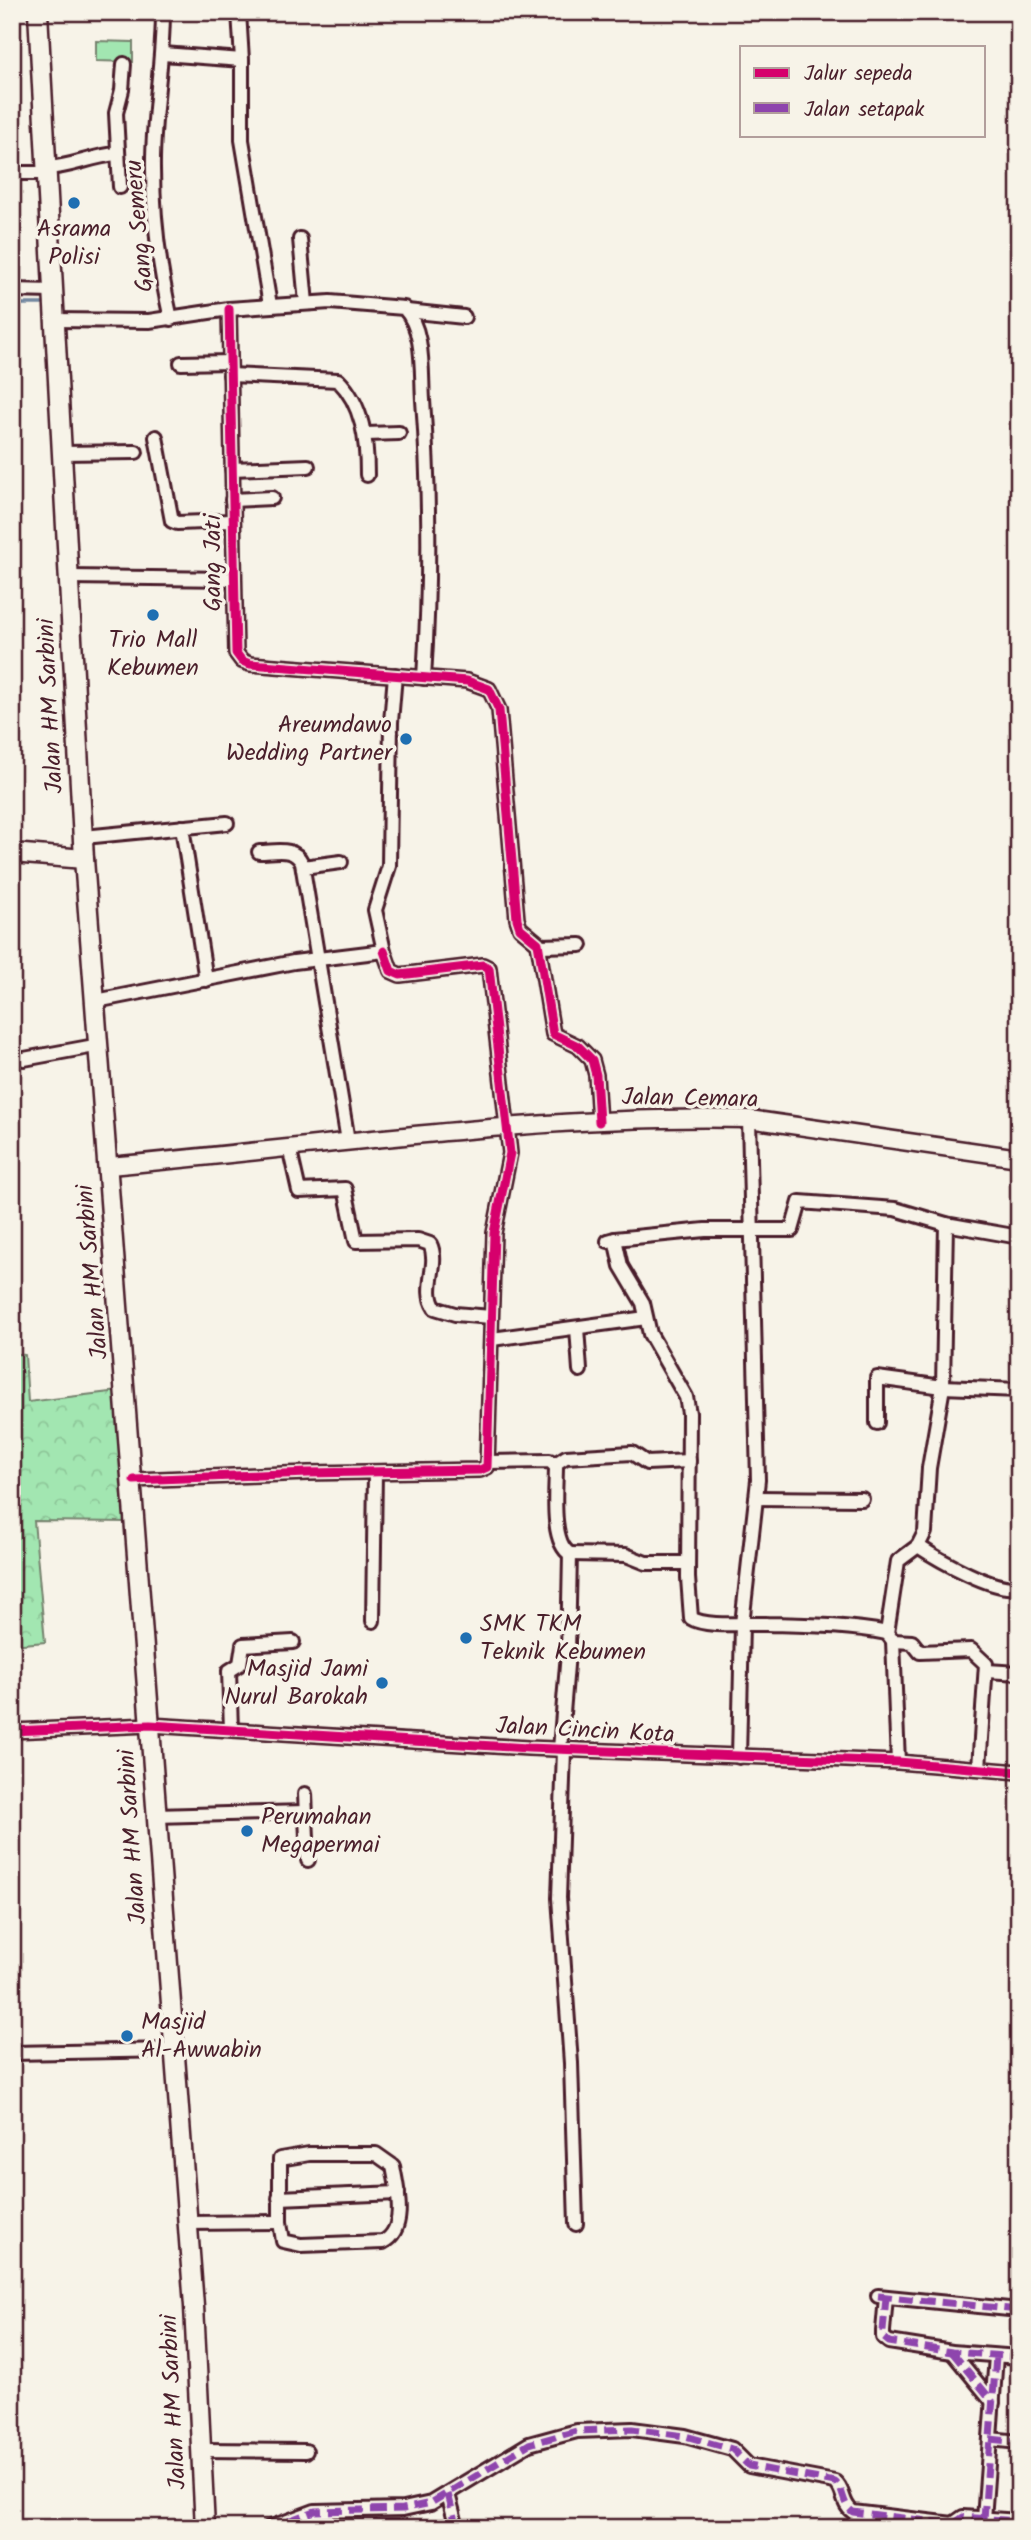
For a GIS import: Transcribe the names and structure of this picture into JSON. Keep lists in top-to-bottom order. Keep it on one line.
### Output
{"streets":{"main road":["Jalan HM Sarbini"],"street":["Gang Semeru","Gang Jati","Jalan Cemara","Jalan Cincin Kota"]},"crossings":[["Gang Semeru","Jalan HM Sarbini"],["Jalan HM Sarbini","Jalan Cemara"],["Jalan HM Sarbini","Jalan Cincin Kota"]],"places":["Asrama Polisi","Trio Mall Kebumen","Areumdawo Wedding Partner","SMK TKM Teknik Kebumen","Masjid Jami Nurul Barokah","Perumahan Megapermai","Masjid Al-Awwabin"],"legend":["Jalur sepeda","Jalan setapak"]}
